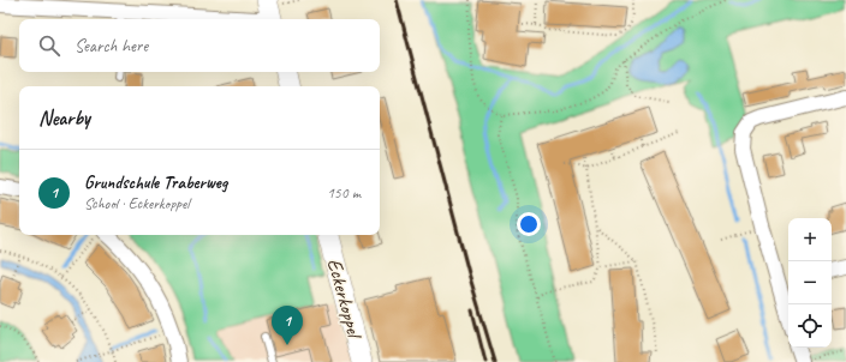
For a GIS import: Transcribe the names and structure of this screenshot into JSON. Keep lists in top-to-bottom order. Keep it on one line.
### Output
{"streets":{"street":["Eckerkoppel"]},"page":{"search":"Search here","heading":"Nearby","list":[{"mark":"1","name":"Grundschule Traberweg","note":"School · Eckerkoppel","value":"150 m"}],"map_buttons":["+","−"],"pins":"1"}}
